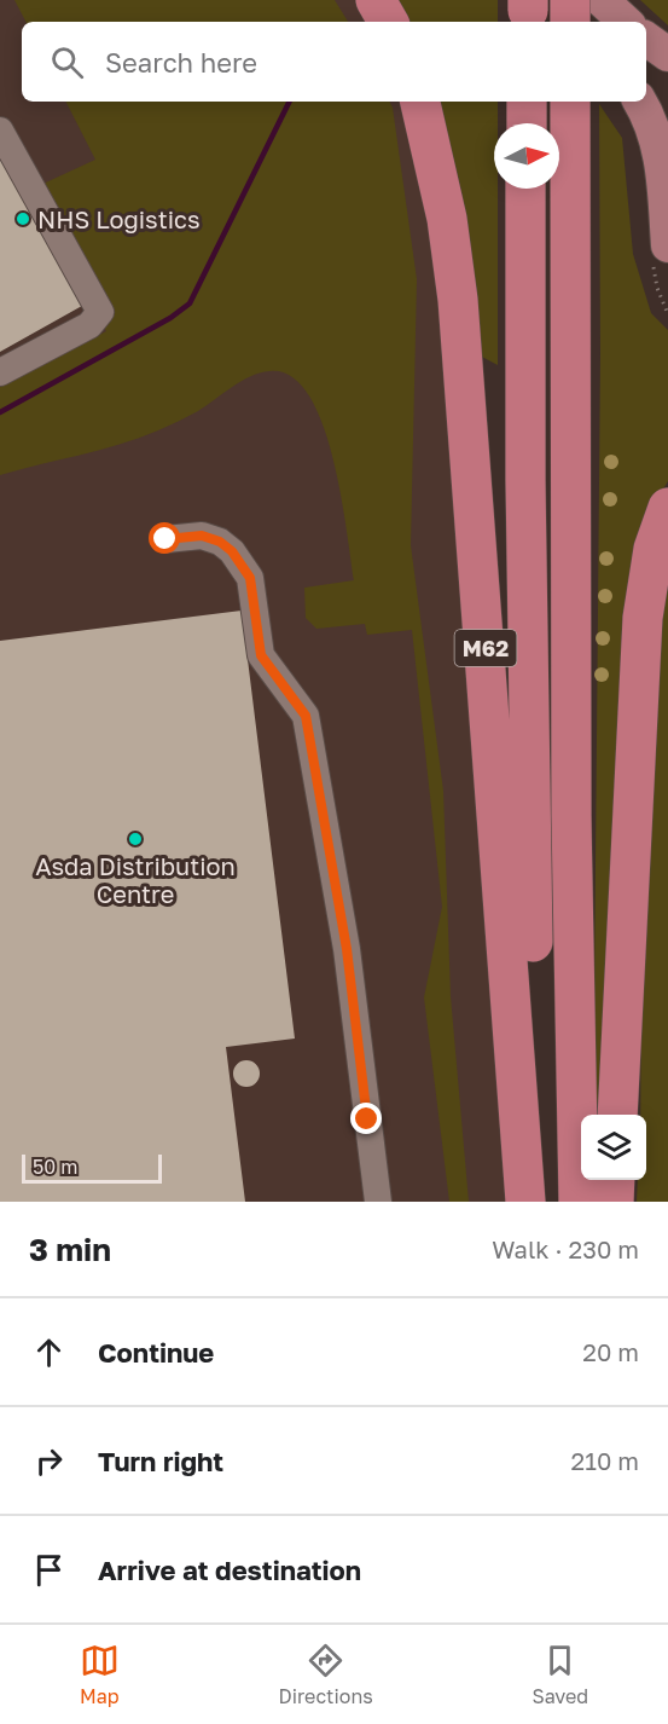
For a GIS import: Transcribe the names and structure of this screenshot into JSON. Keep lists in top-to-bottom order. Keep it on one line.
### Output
{"streets":{"highway":["M62"]},"places":["NHS Logistics","Asda Distribution Centre"],"scale_bar":"50 m","north":"right","page":{"search":"Search here","scale":"50 m","heading":["3 min","Walk · 230 m"],"list":[["Continue","20 m"],["Turn right","210 m"],"Arrive at destination"],"nav":["Map","Directions","Saved"]}}
